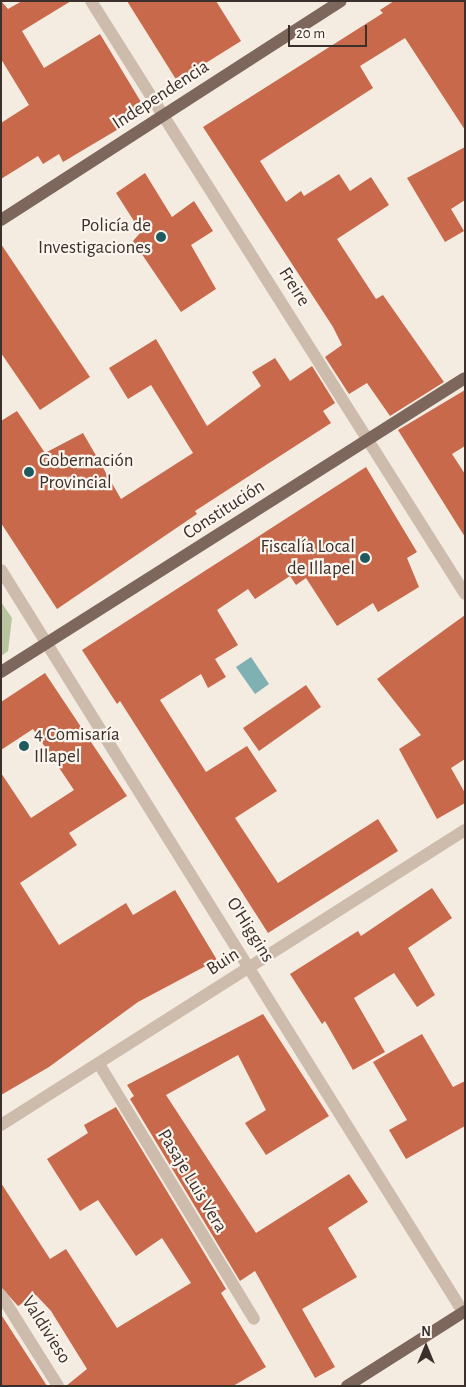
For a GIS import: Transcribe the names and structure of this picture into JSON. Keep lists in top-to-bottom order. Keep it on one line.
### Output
{"streets":{"main road":["Independencia","Constitución"],"street":["Freire","O'Higgins","Buin","Pasaje Luis Vera","Valdivieso"]},"crossings":[["Independencia","Freire"],["Freire","Constitución"],["Constitución","O'Higgins"],["O'Higgins","Buin"],["Buin","Pasaje Luis Vera"]],"places":["Policía de Investigaciones","Gobernación Provincial","Fiscalía Local de Illapel","4 Comisaría Illapel"],"scale_bar":"20 m","north":"top"}
